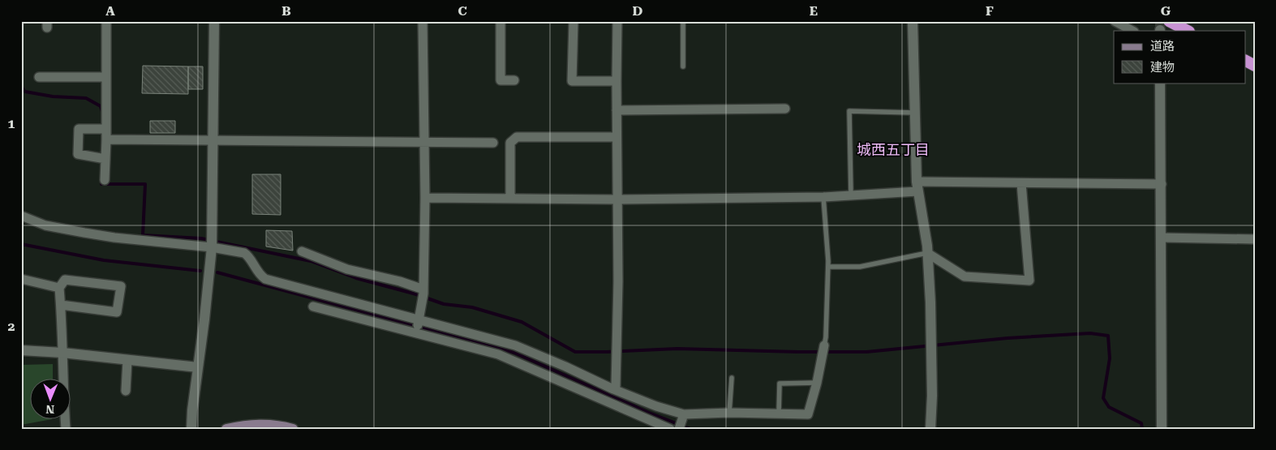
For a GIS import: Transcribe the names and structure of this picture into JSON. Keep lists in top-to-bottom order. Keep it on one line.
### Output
{"districts":["城西五丁目"],"legend":["道路","建物"],"north":"bottom","grid":{"columns":["A","B","C","D","E","F","G"],"rows":["1","2"]}}
